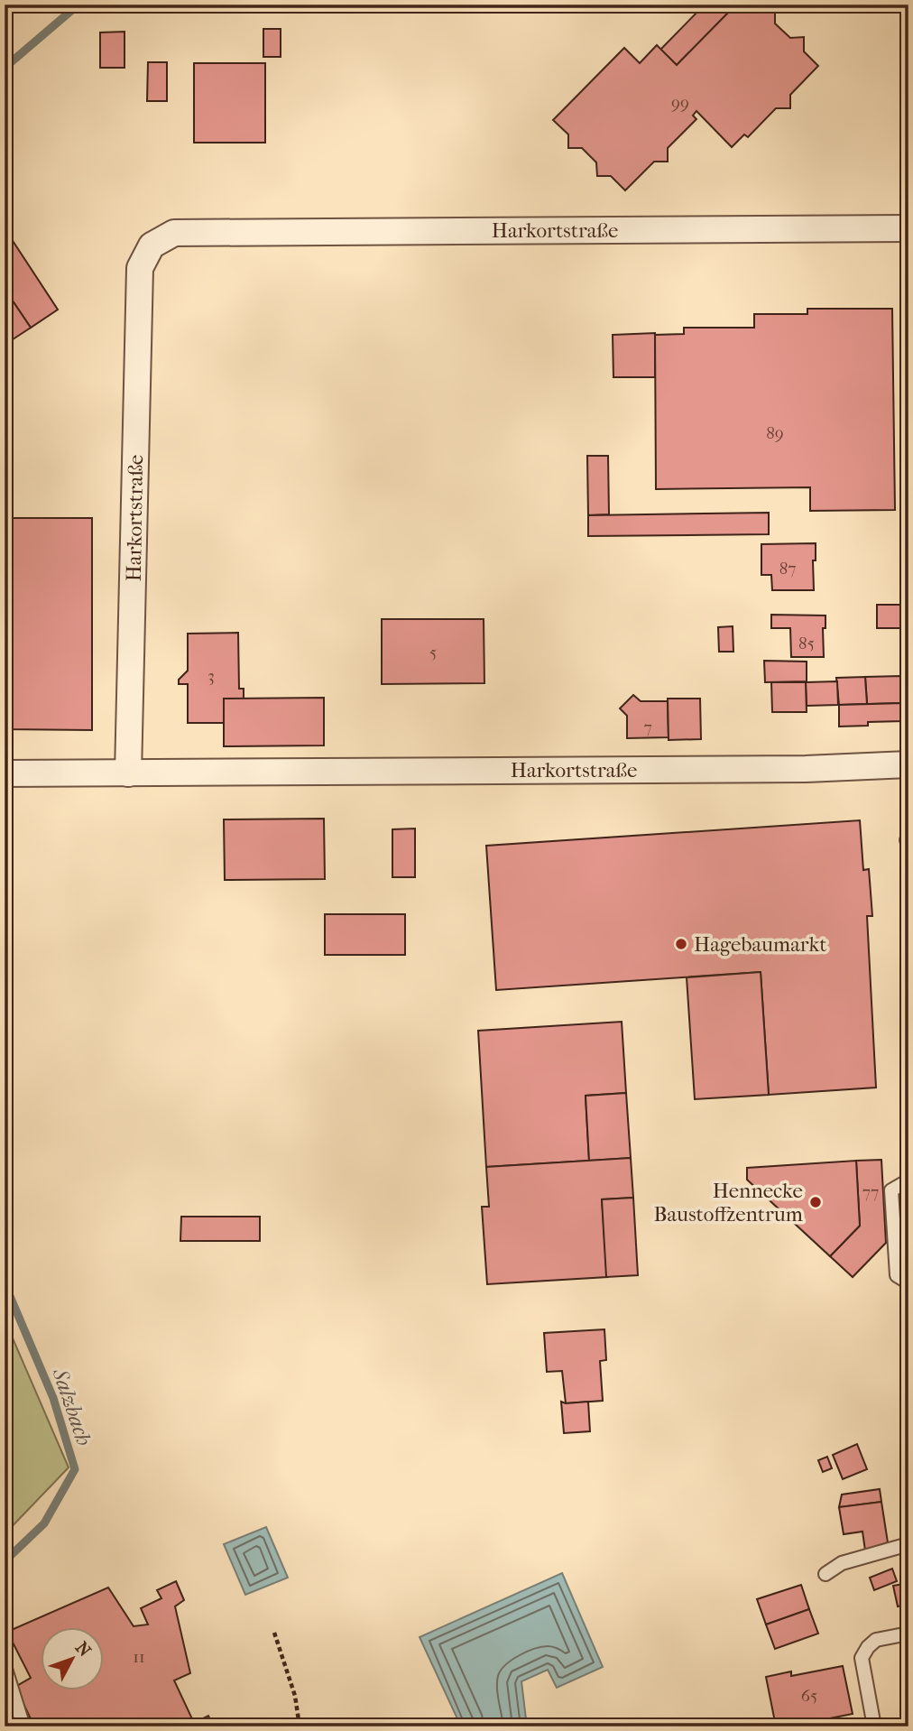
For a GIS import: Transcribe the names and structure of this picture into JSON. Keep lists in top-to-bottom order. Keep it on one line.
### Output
{"streets":{"street":["Harkortstraße"]},"water":["Salzbach"],"places":["Hagebaumarkt","Hennecke Baustoffzentrum"],"house_numbers":["99","89","87","85","5","3","7","77","11","65"],"north":"top right"}
